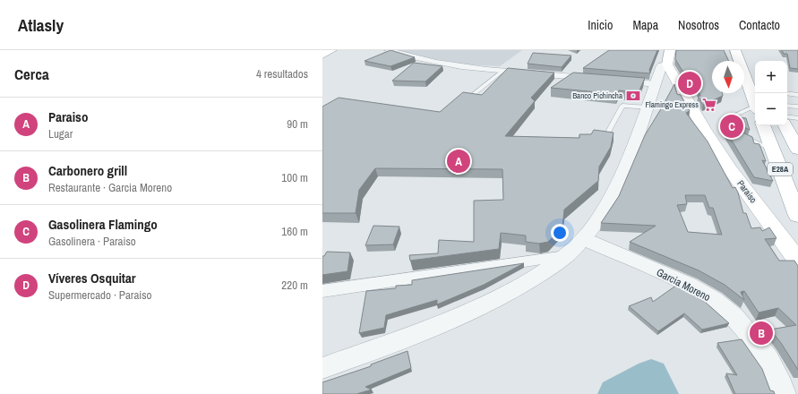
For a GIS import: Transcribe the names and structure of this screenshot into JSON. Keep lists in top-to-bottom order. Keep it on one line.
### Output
{"streets":{"main road":["E28A","Paraiso"],"street":["Garcia Moreno"]},"crossings":[["Paraiso","Garcia Moreno"]],"places":{"bank":["Banco Pichincha"],"supermarket":["Flamingo Express"]},"north":"bottom","page":{"header":"Atlasly","nav":["Inicio","Mapa","Nosotros","Contacto"],"heading":["Cerca","4 resultados"],"map_buttons":["+","−"],"pins":["D","C","A","B"],"list":[{"mark":"A","name":"Paraiso","note":"Lugar","value":"90 m"},{"mark":"B","name":"Carbonero grill","note":"Restaurante · Garcia Moreno","value":"100 m"},{"mark":"C","name":"Gasolinera Flamingo","note":"Gasolinera · Paraiso","value":"160 m"},{"mark":"D","name":"Víveres Osquitar","note":"Supermercado · Paraiso","value":"220 m"}]}}
